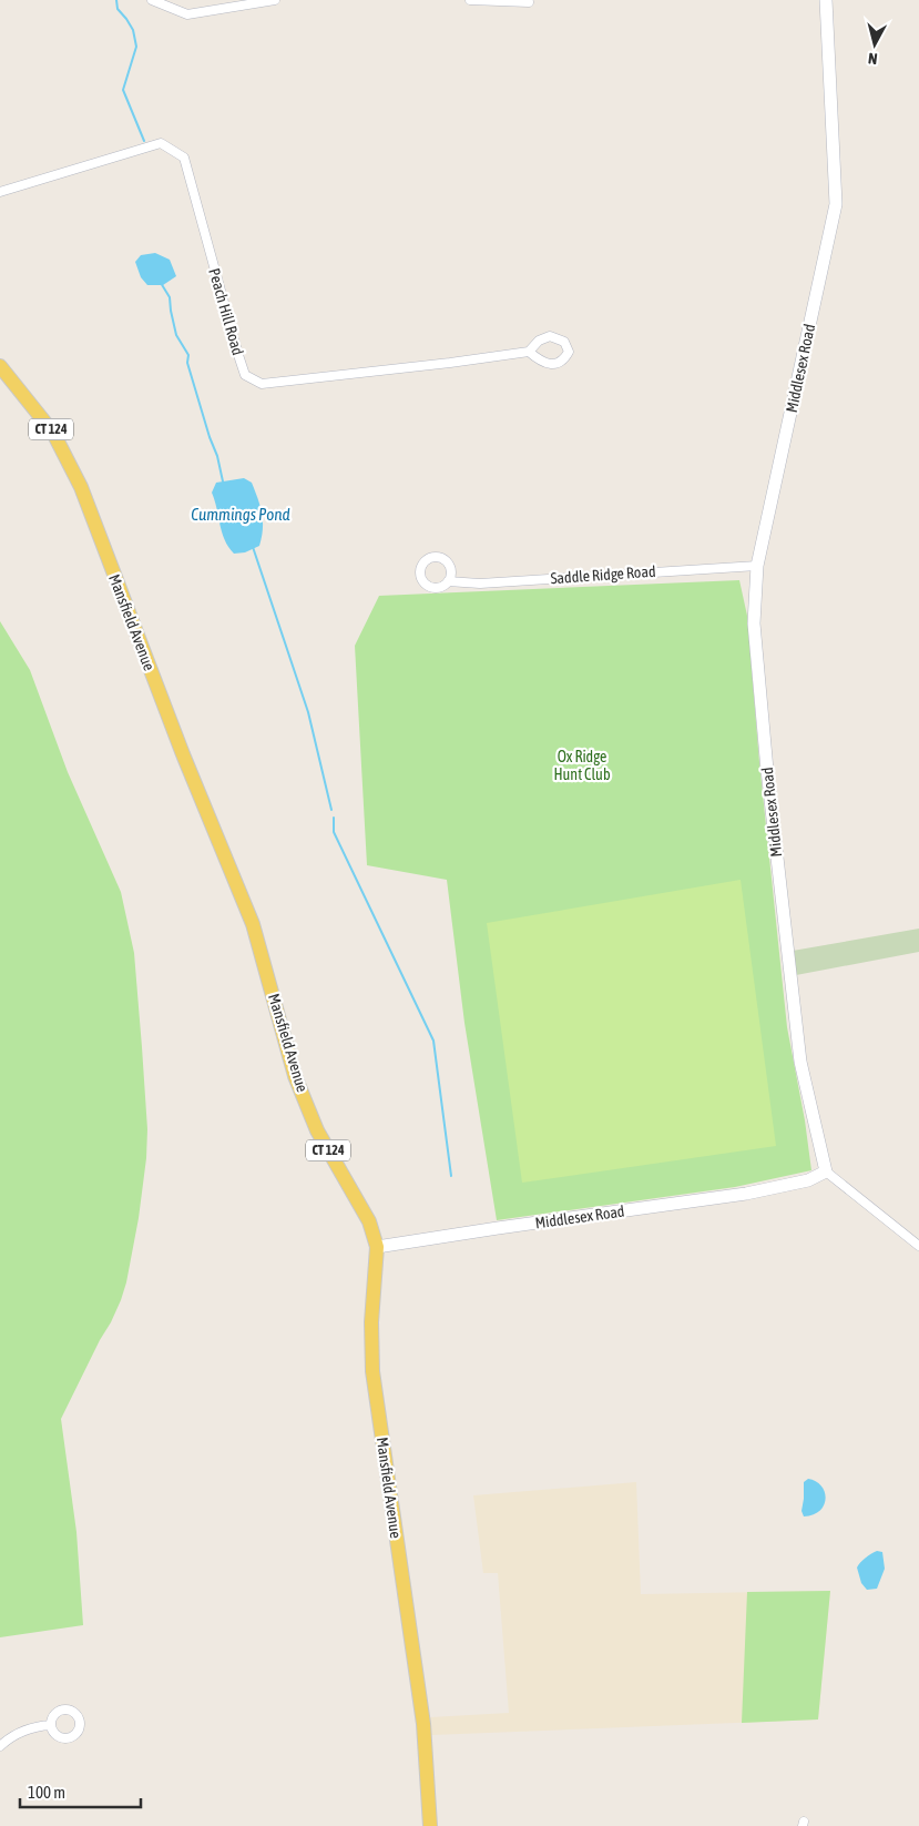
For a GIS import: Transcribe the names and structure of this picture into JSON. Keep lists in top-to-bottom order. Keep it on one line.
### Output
{"streets":{"main road":["Middlesex Road","CT 124","Mansfield Avenue"],"street":["Peach Hill Road","Saddle Ridge Road"]},"crossings":[["Middlesex Road","Saddle Ridge Road"],["Middlesex Road","Mansfield Avenue"]],"water":["Cummings Pond"],"parks":["Ox Ridge Hunt Club"],"scale_bar":"100 m","north":"bottom"}
